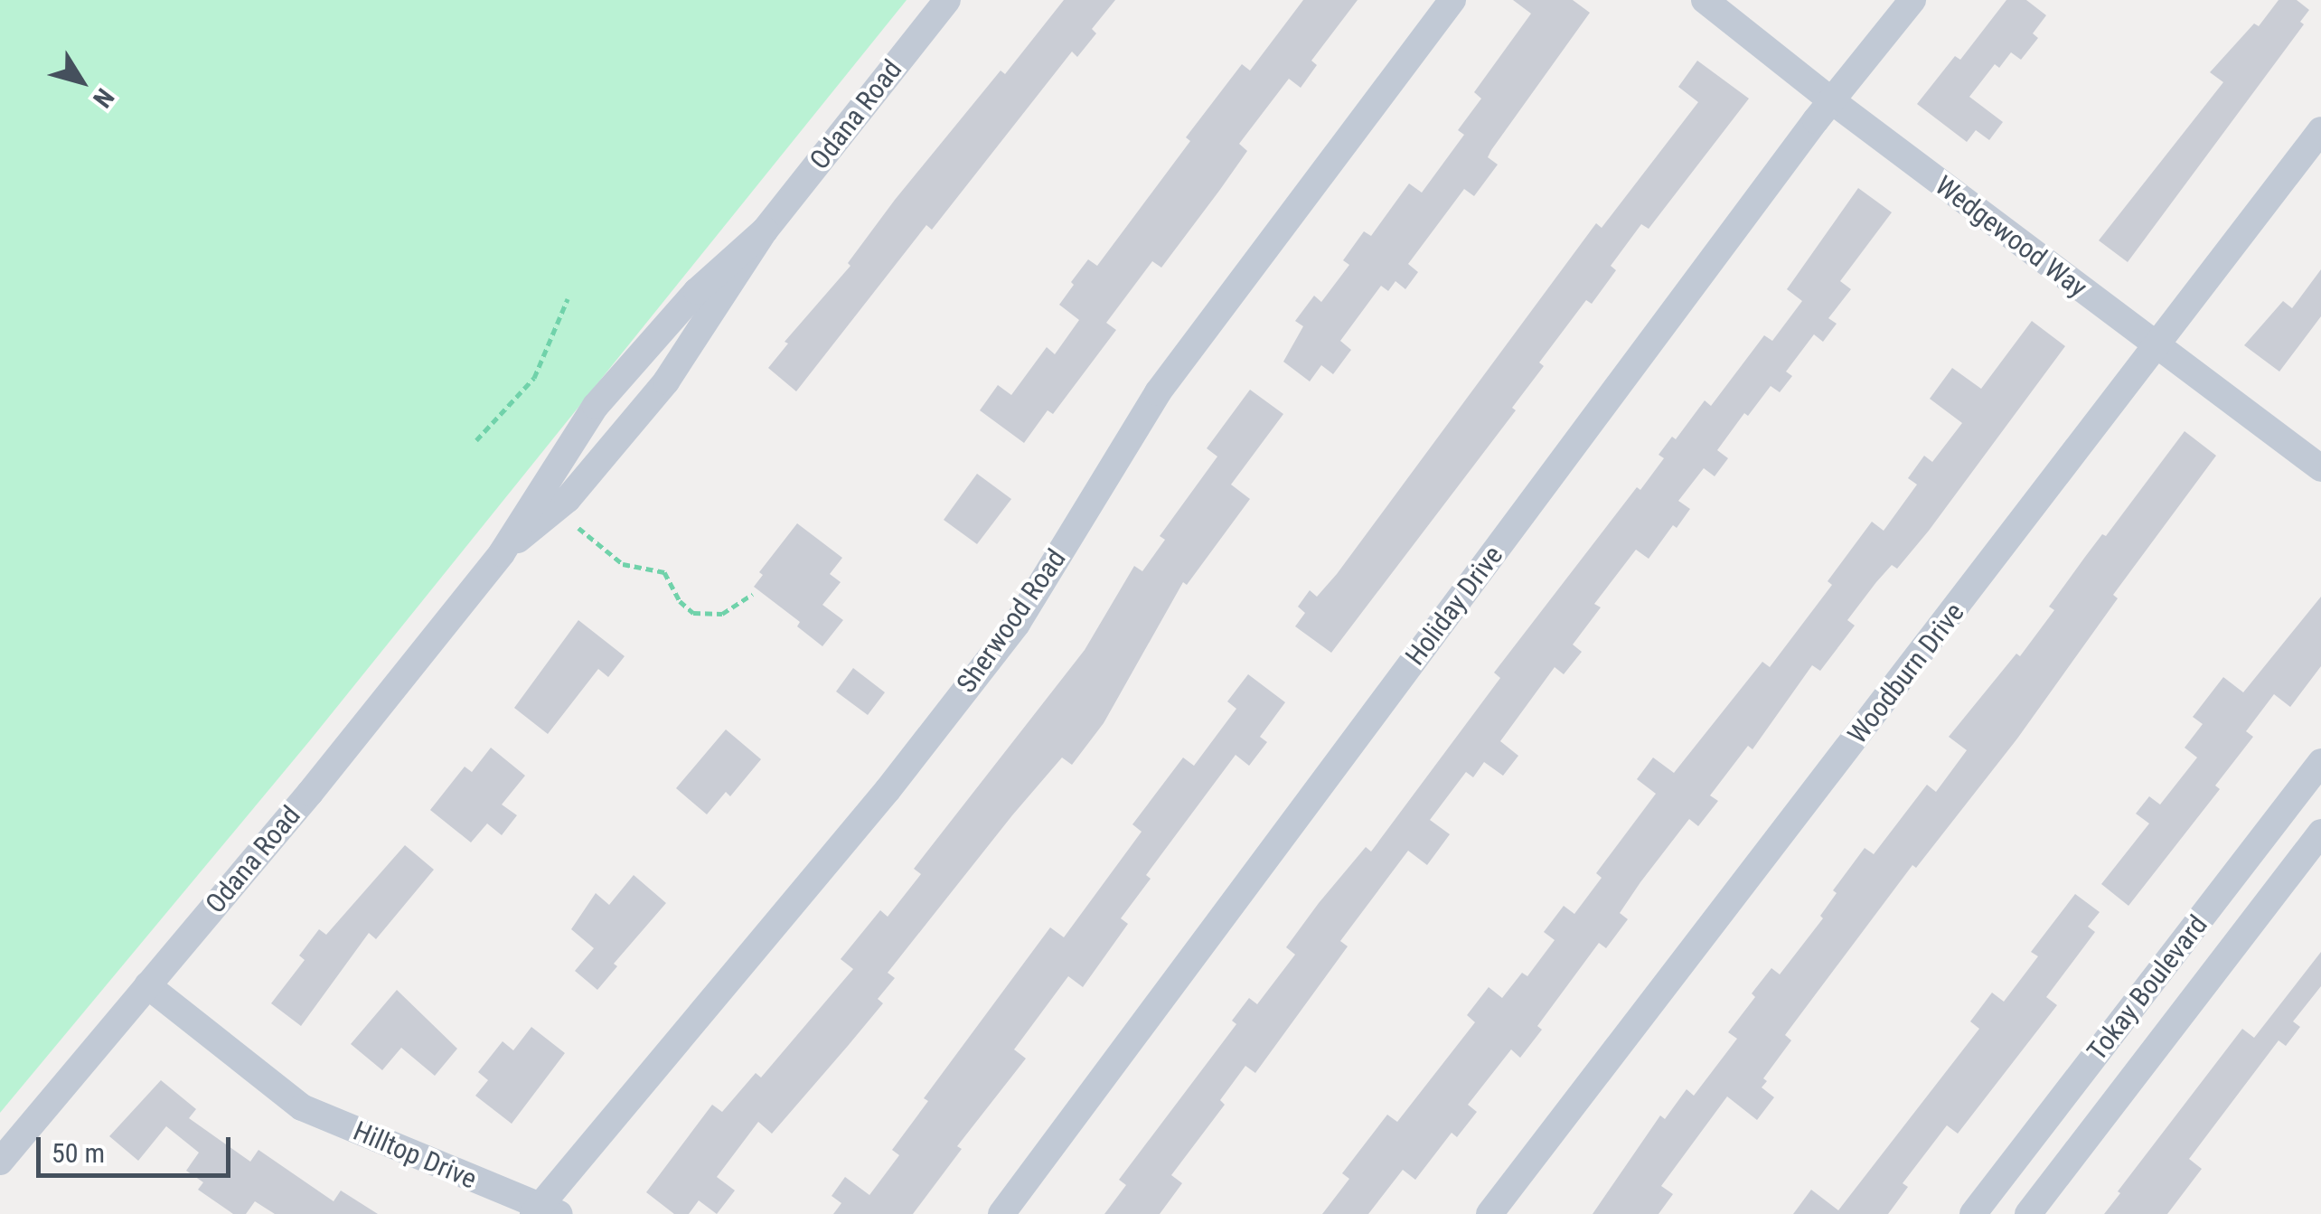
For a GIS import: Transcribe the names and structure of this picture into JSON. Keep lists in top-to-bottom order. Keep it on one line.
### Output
{"streets":{"street":["Odana Road","Wedgewood Way","Holiday Drive","Sherwood Road","Woodburn Drive","Tokay Boulevard","Hilltop Drive"]},"crossings":[["Odana Road","Hilltop Drive"],["Wedgewood Way","Holiday Drive"],["Wedgewood Way","Woodburn Drive"],["Sherwood Road","Hilltop Drive"]],"scale_bar":"50 m","north":"bottom right"}
